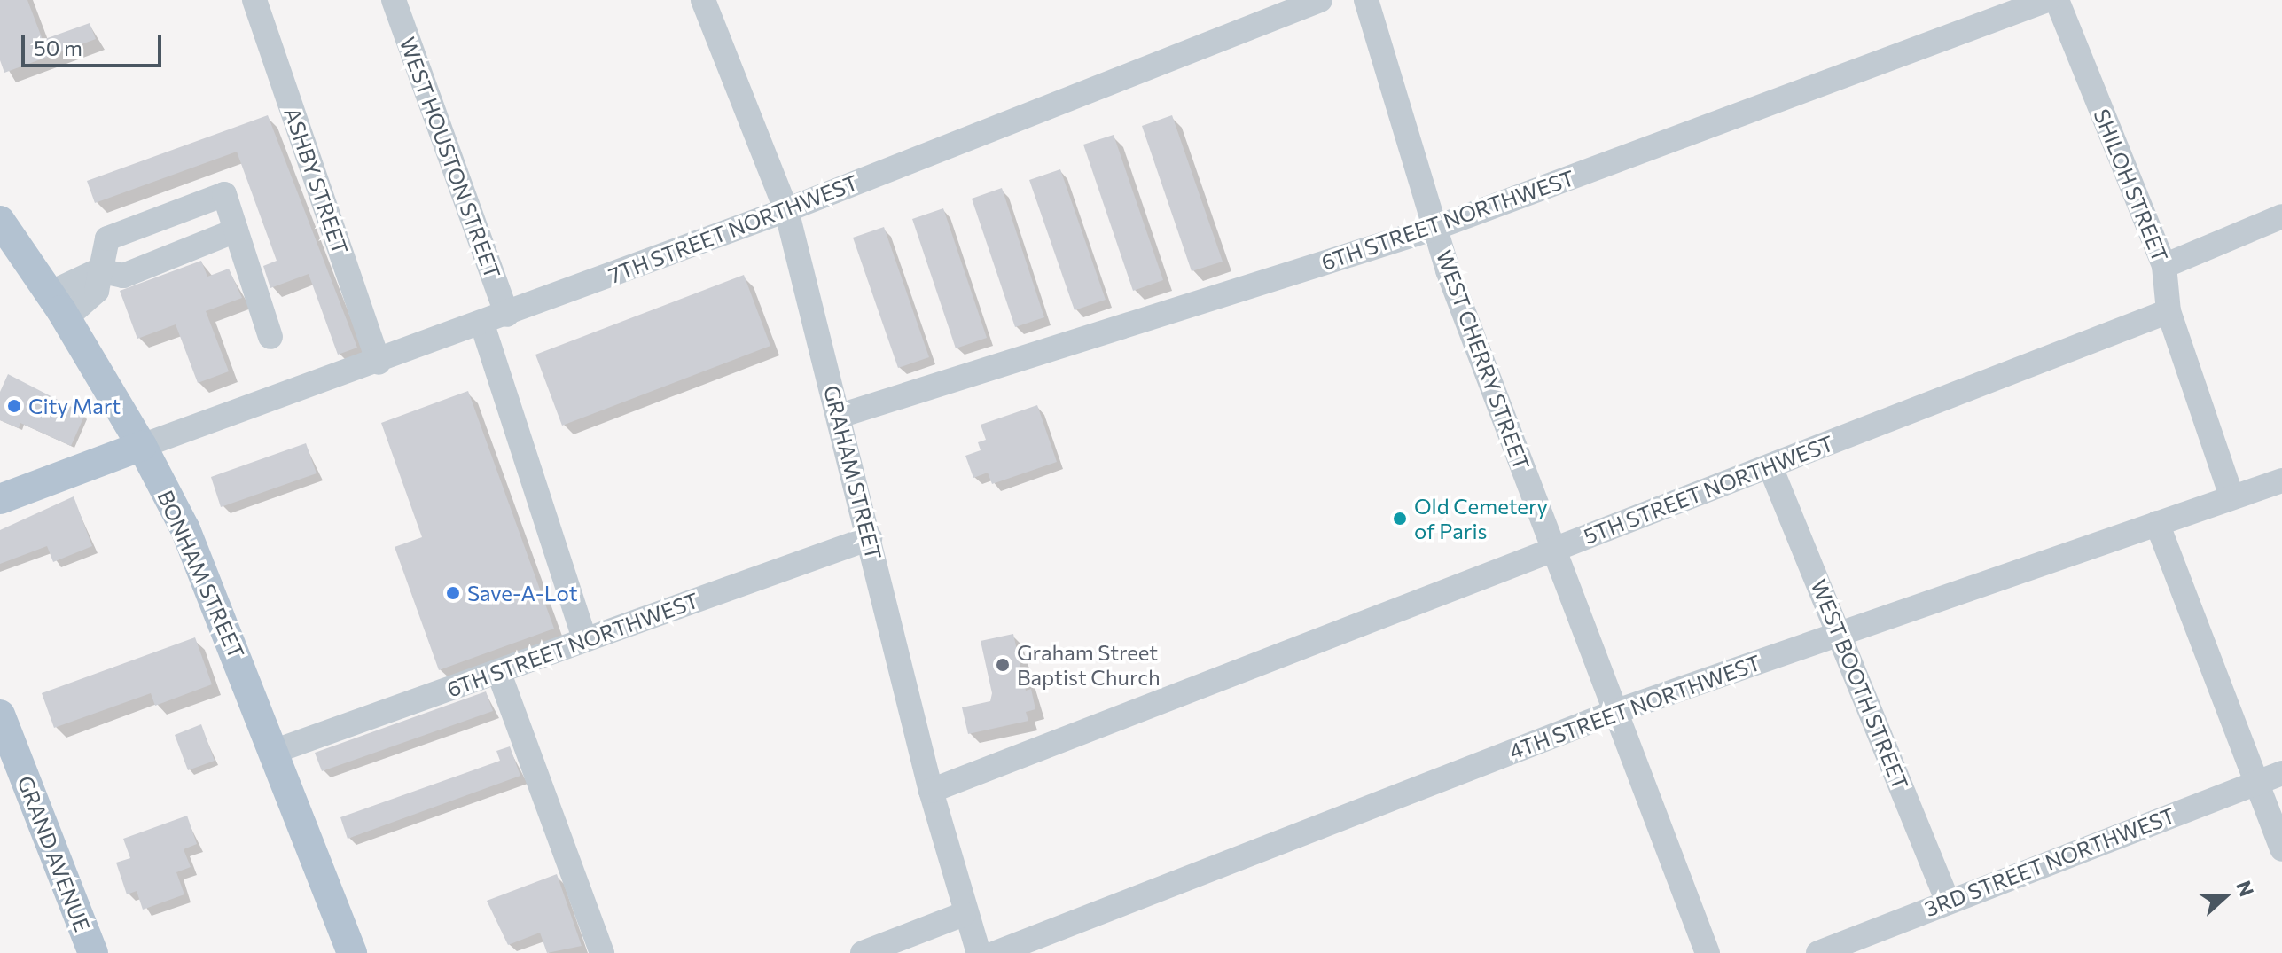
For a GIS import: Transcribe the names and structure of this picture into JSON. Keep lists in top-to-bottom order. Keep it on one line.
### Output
{"streets":{"main road":["BONHAM STREET","GRAND AVENUE"],"street":["WEST HOUSTON STREET","ASHBY STREET","SHILOH STREET","6TH STREET NORTHWEST","7TH STREET NORTHWEST","WEST CHERRY STREET","GRAHAM STREET","5TH STREET NORTHWEST","WEST BOOTH STREET","4TH STREET NORTHWEST","3RD STREET NORTHWEST"]},"crossings":[["WEST HOUSTON STREET","7TH STREET NORTHWEST"],["ASHBY STREET","7TH STREET NORTHWEST"],["SHILOH STREET","5TH STREET NORTHWEST"],["SHILOH STREET","4TH STREET NORTHWEST"],["6TH STREET NORTHWEST","WEST CHERRY STREET"],["6TH STREET NORTHWEST","GRAHAM STREET"],["6TH STREET NORTHWEST","BONHAM STREET"],["7TH STREET NORTHWEST","GRAHAM STREET"],["7TH STREET NORTHWEST","BONHAM STREET"],["WEST CHERRY STREET","5TH STREET NORTHWEST"],["WEST CHERRY STREET","4TH STREET NORTHWEST"],["GRAHAM STREET","5TH STREET NORTHWEST"],["5TH STREET NORTHWEST","WEST BOOTH STREET"],["WEST BOOTH STREET","4TH STREET NORTHWEST"],["WEST BOOTH STREET","3RD STREET NORTHWEST"]],"places":["City Mart","Old Cemetery of Paris","Save-A-Lot","Graham Street Baptist Church"],"scale_bar":"50 m","north":"right"}
